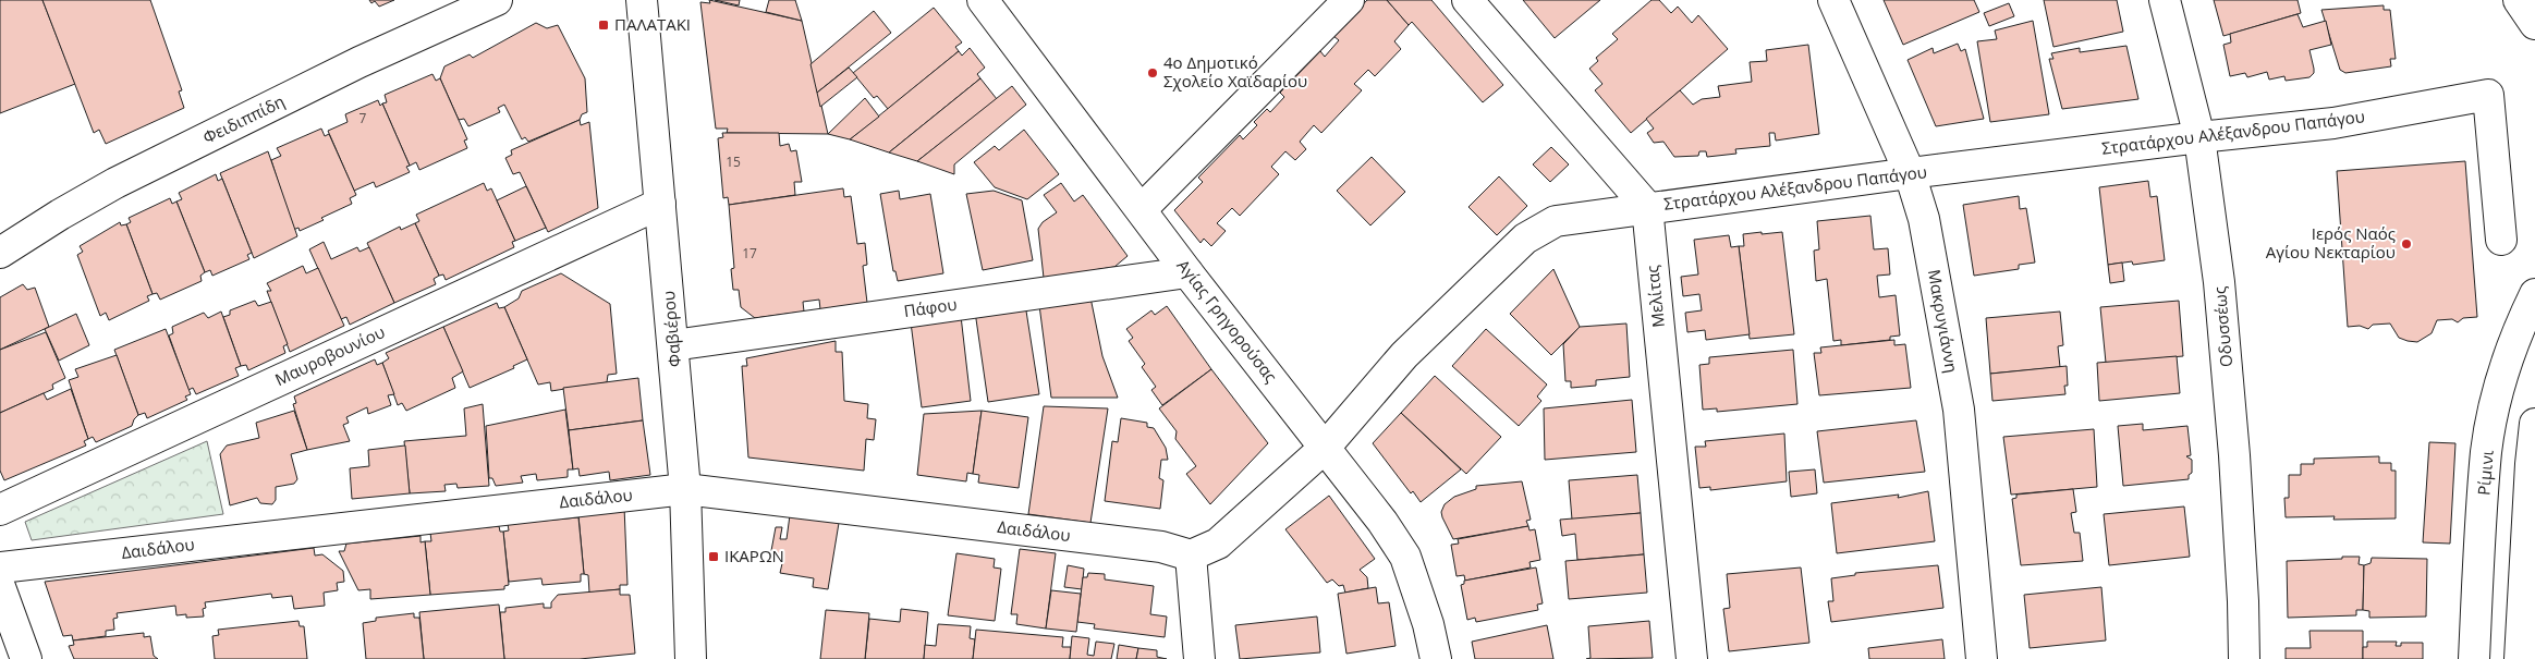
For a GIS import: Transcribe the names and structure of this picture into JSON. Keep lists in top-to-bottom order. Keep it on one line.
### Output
{"streets":{"street":["Φειδιππίδη","Στρατάρχου Αλέξανδρου Παπάγου","Μελίτας","Πάφου","Αγίας Γρηγορούσας","Μακρυγιάννη","Οδυσσέως","Φαβιέρου","Μαυροβουνίου","Ρίμινι","Δαιδάλου"]},"crossings":[["Στρατάρχου Αλέξανδρου Παπάγου","Μελίτας"],["Στρατάρχου Αλέξανδρου Παπάγου","Αγίας Γρηγορούσας"],["Στρατάρχου Αλέξανδρου Παπάγου","Μακρυγιάννη"],["Στρατάρχου Αλέξανδρου Παπάγου","Οδυσσέως"],["Στρατάρχου Αλέξανδρου Παπάγου","Δαιδάλου"],["Πάφου","Αγίας Γρηγορούσας"],["Πάφου","Φαβιέρου"],["Φαβιέρου","Μαυροβουνίου"],["Φαβιέρου","Δαιδάλου"]],"places":{"transit":["ΠΑΛΑΤΑΚΙ","ΙΚΑΡΩΝ"],"other":["4ο Δημοτικό Σχολείο Χαϊδαρίου","Ιερός Ναός Αγίου Νεκταρίου"]},"house_numbers":["7","15","17"]}
